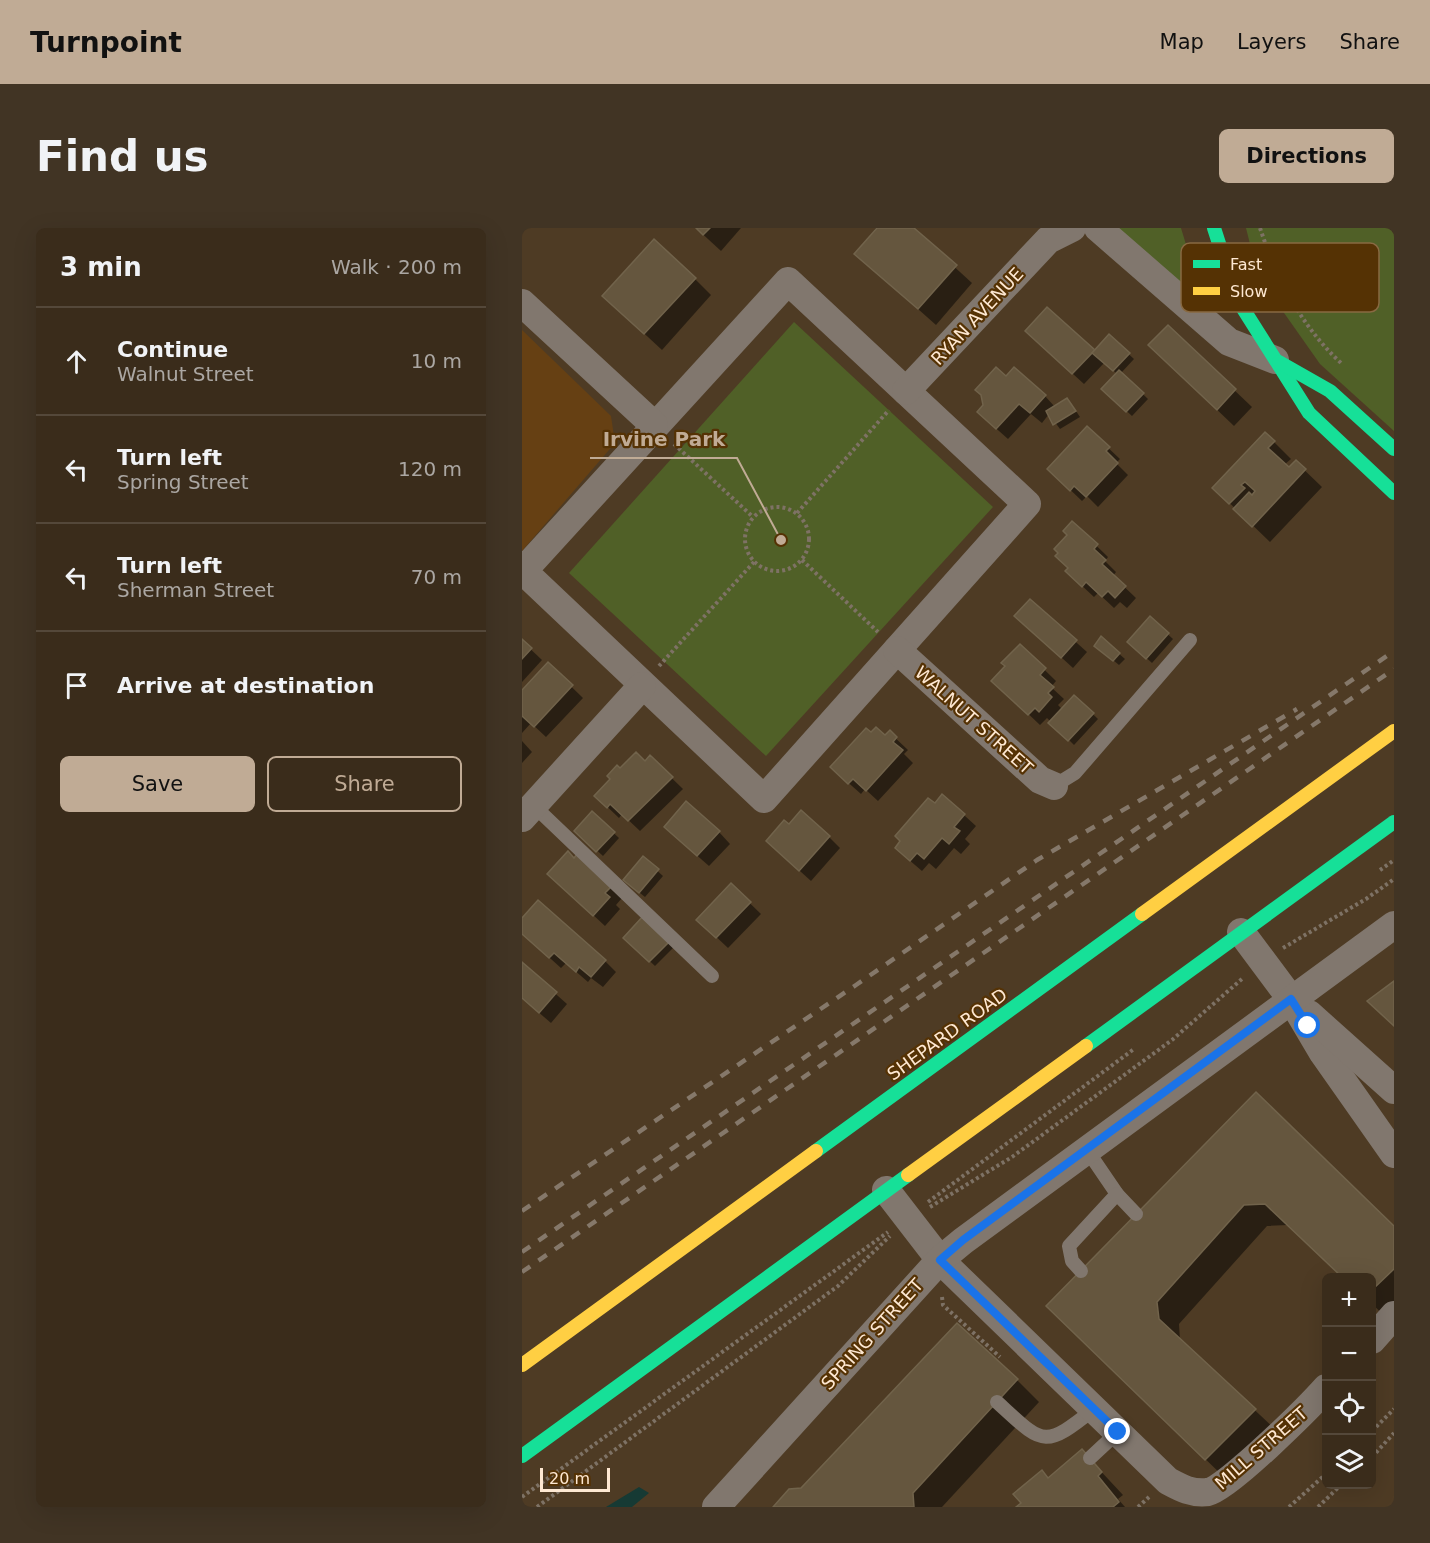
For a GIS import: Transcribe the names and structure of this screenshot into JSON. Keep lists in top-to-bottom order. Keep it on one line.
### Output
{"streets":{"main road":["SHEPARD ROAD"],"street":["RYAN AVENUE","WALNUT STREET","SPRING STREET","MILL STREET"]},"places":["Irvine Park"],"legend":["Fast","Slow"],"scale_bar":"20 m","page":{"header":"Turnpoint","nav":["Map","Layers","Share"],"buttons":["Directions",["Save","Share"]],"title":"Find us","heading":["3 min","Walk · 200 m"],"list":[["Continue","Walnut Street","10 m"],["Turn left","Spring Street","120 m"],["Turn left","Sherman Street","70 m"],"Arrive at destination"],"map_buttons":["+","−"],"scale":"20 m"}}
